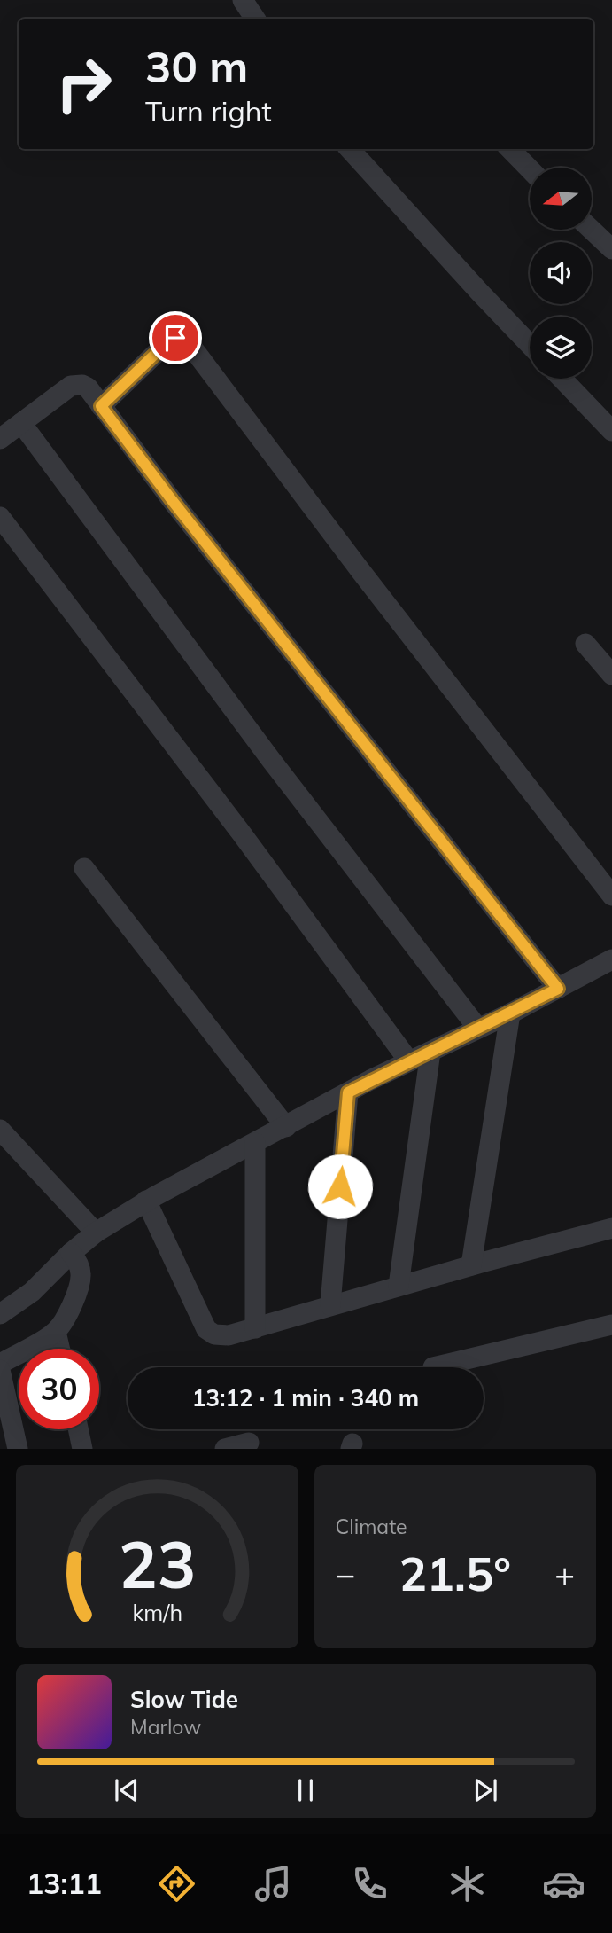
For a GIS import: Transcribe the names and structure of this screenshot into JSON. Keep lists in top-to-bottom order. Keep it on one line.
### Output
{"north":"left","page":{"turn":["30 m","Turn right"],"limit":"30","trip":"13:12 · 1 min · 340 m","tile":"Climate","heat":["−","21.5°","+"],"song":["Slow Tide","Marlow"],"tabs":"13:11","gauge":["23","km/h"]}}
